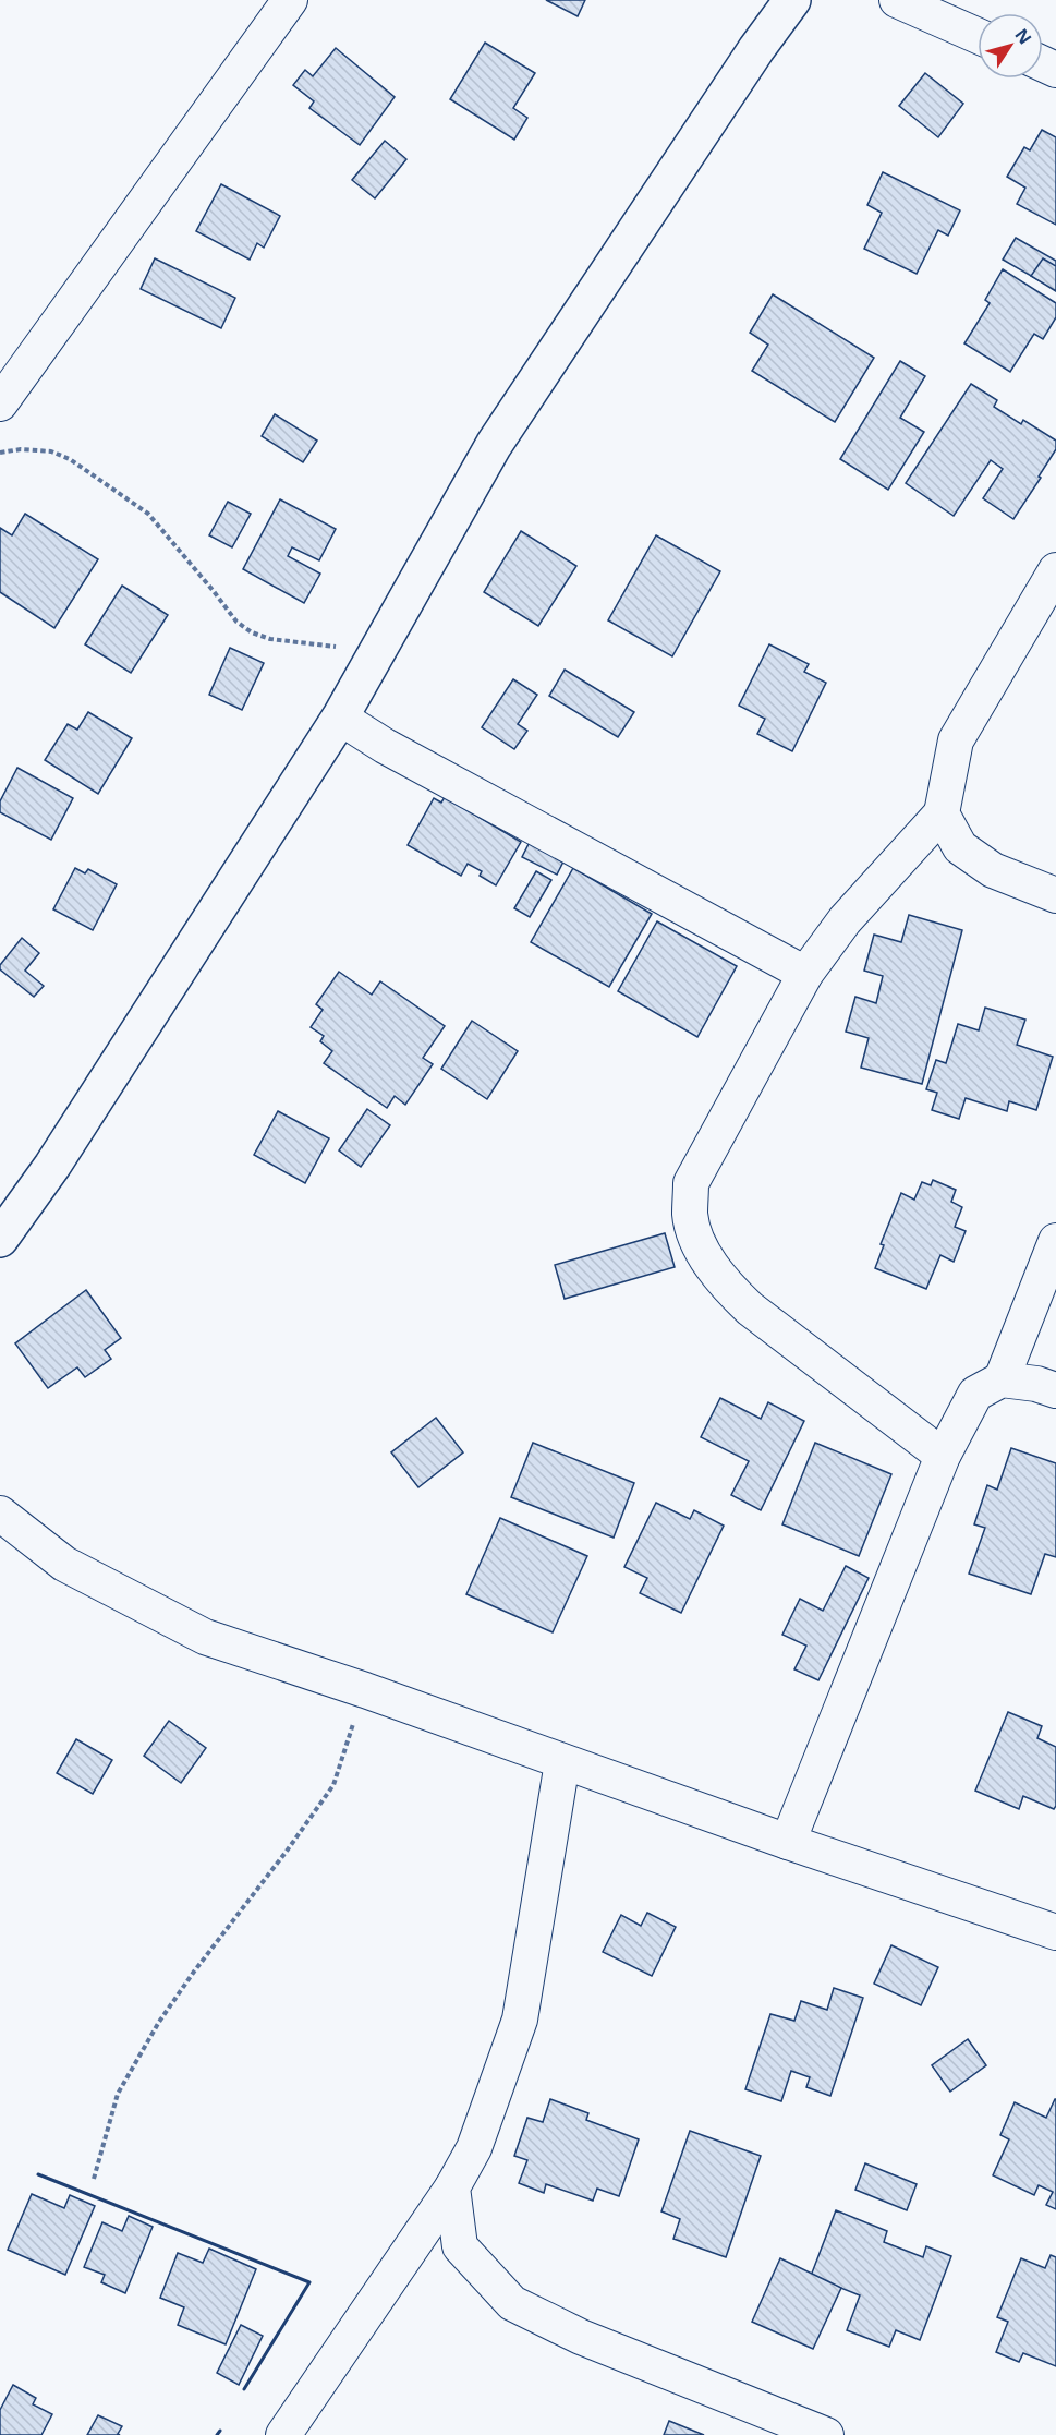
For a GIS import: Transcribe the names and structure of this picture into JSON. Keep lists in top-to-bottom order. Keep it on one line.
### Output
{"north":"top right"}
